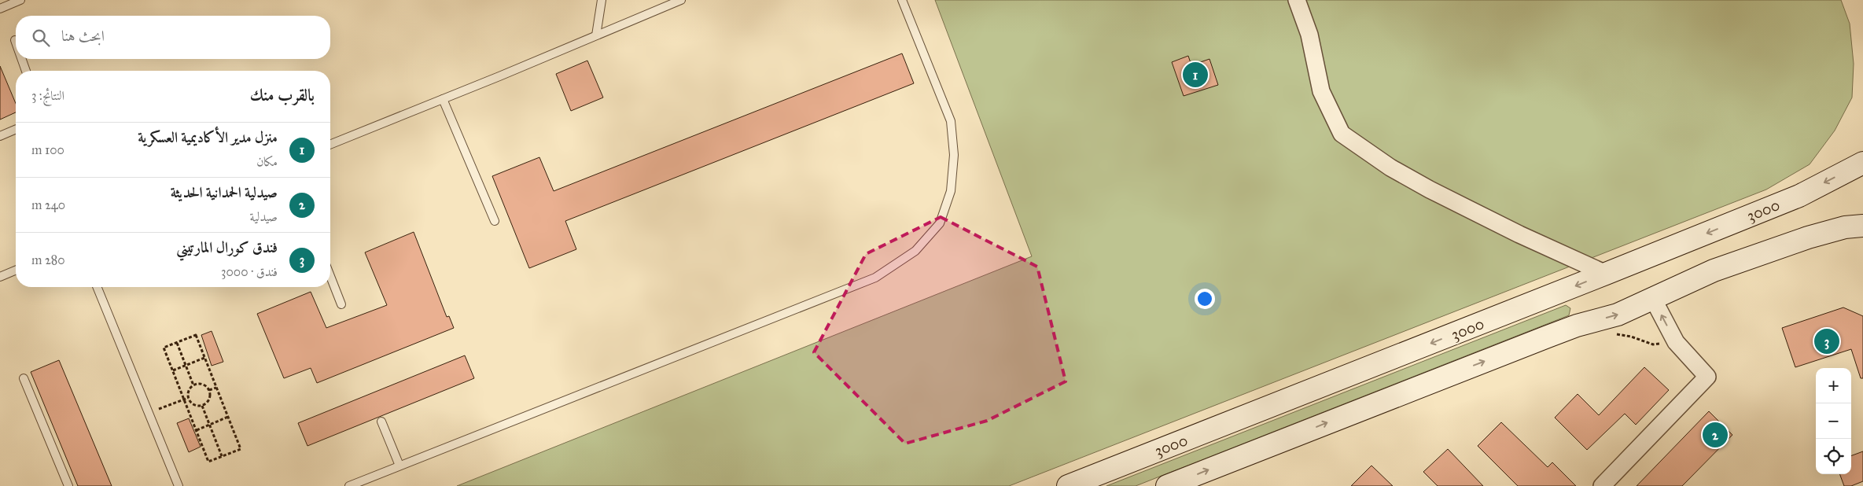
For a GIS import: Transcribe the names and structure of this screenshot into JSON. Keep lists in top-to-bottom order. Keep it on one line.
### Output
{"streets":{"street":["3000"]},"page":{"search":"ابحث هنا","pins":["1","3","2"],"heading":["بالقرب منك","النتائج: 3"],"list":[{"mark":"1","name":"منزل مدير الأكاديمية العسكرية","note":"مكان","value":"100 m"},{"mark":"2","name":"صيدلية الحمدانية الحديثة","note":"صيدلية","value":"240 m"},{"mark":"3","name":"فندق كورال المارتيني","note":"فندق · 3000","value":"280 m"}],"map_buttons":["+","−"]}}
